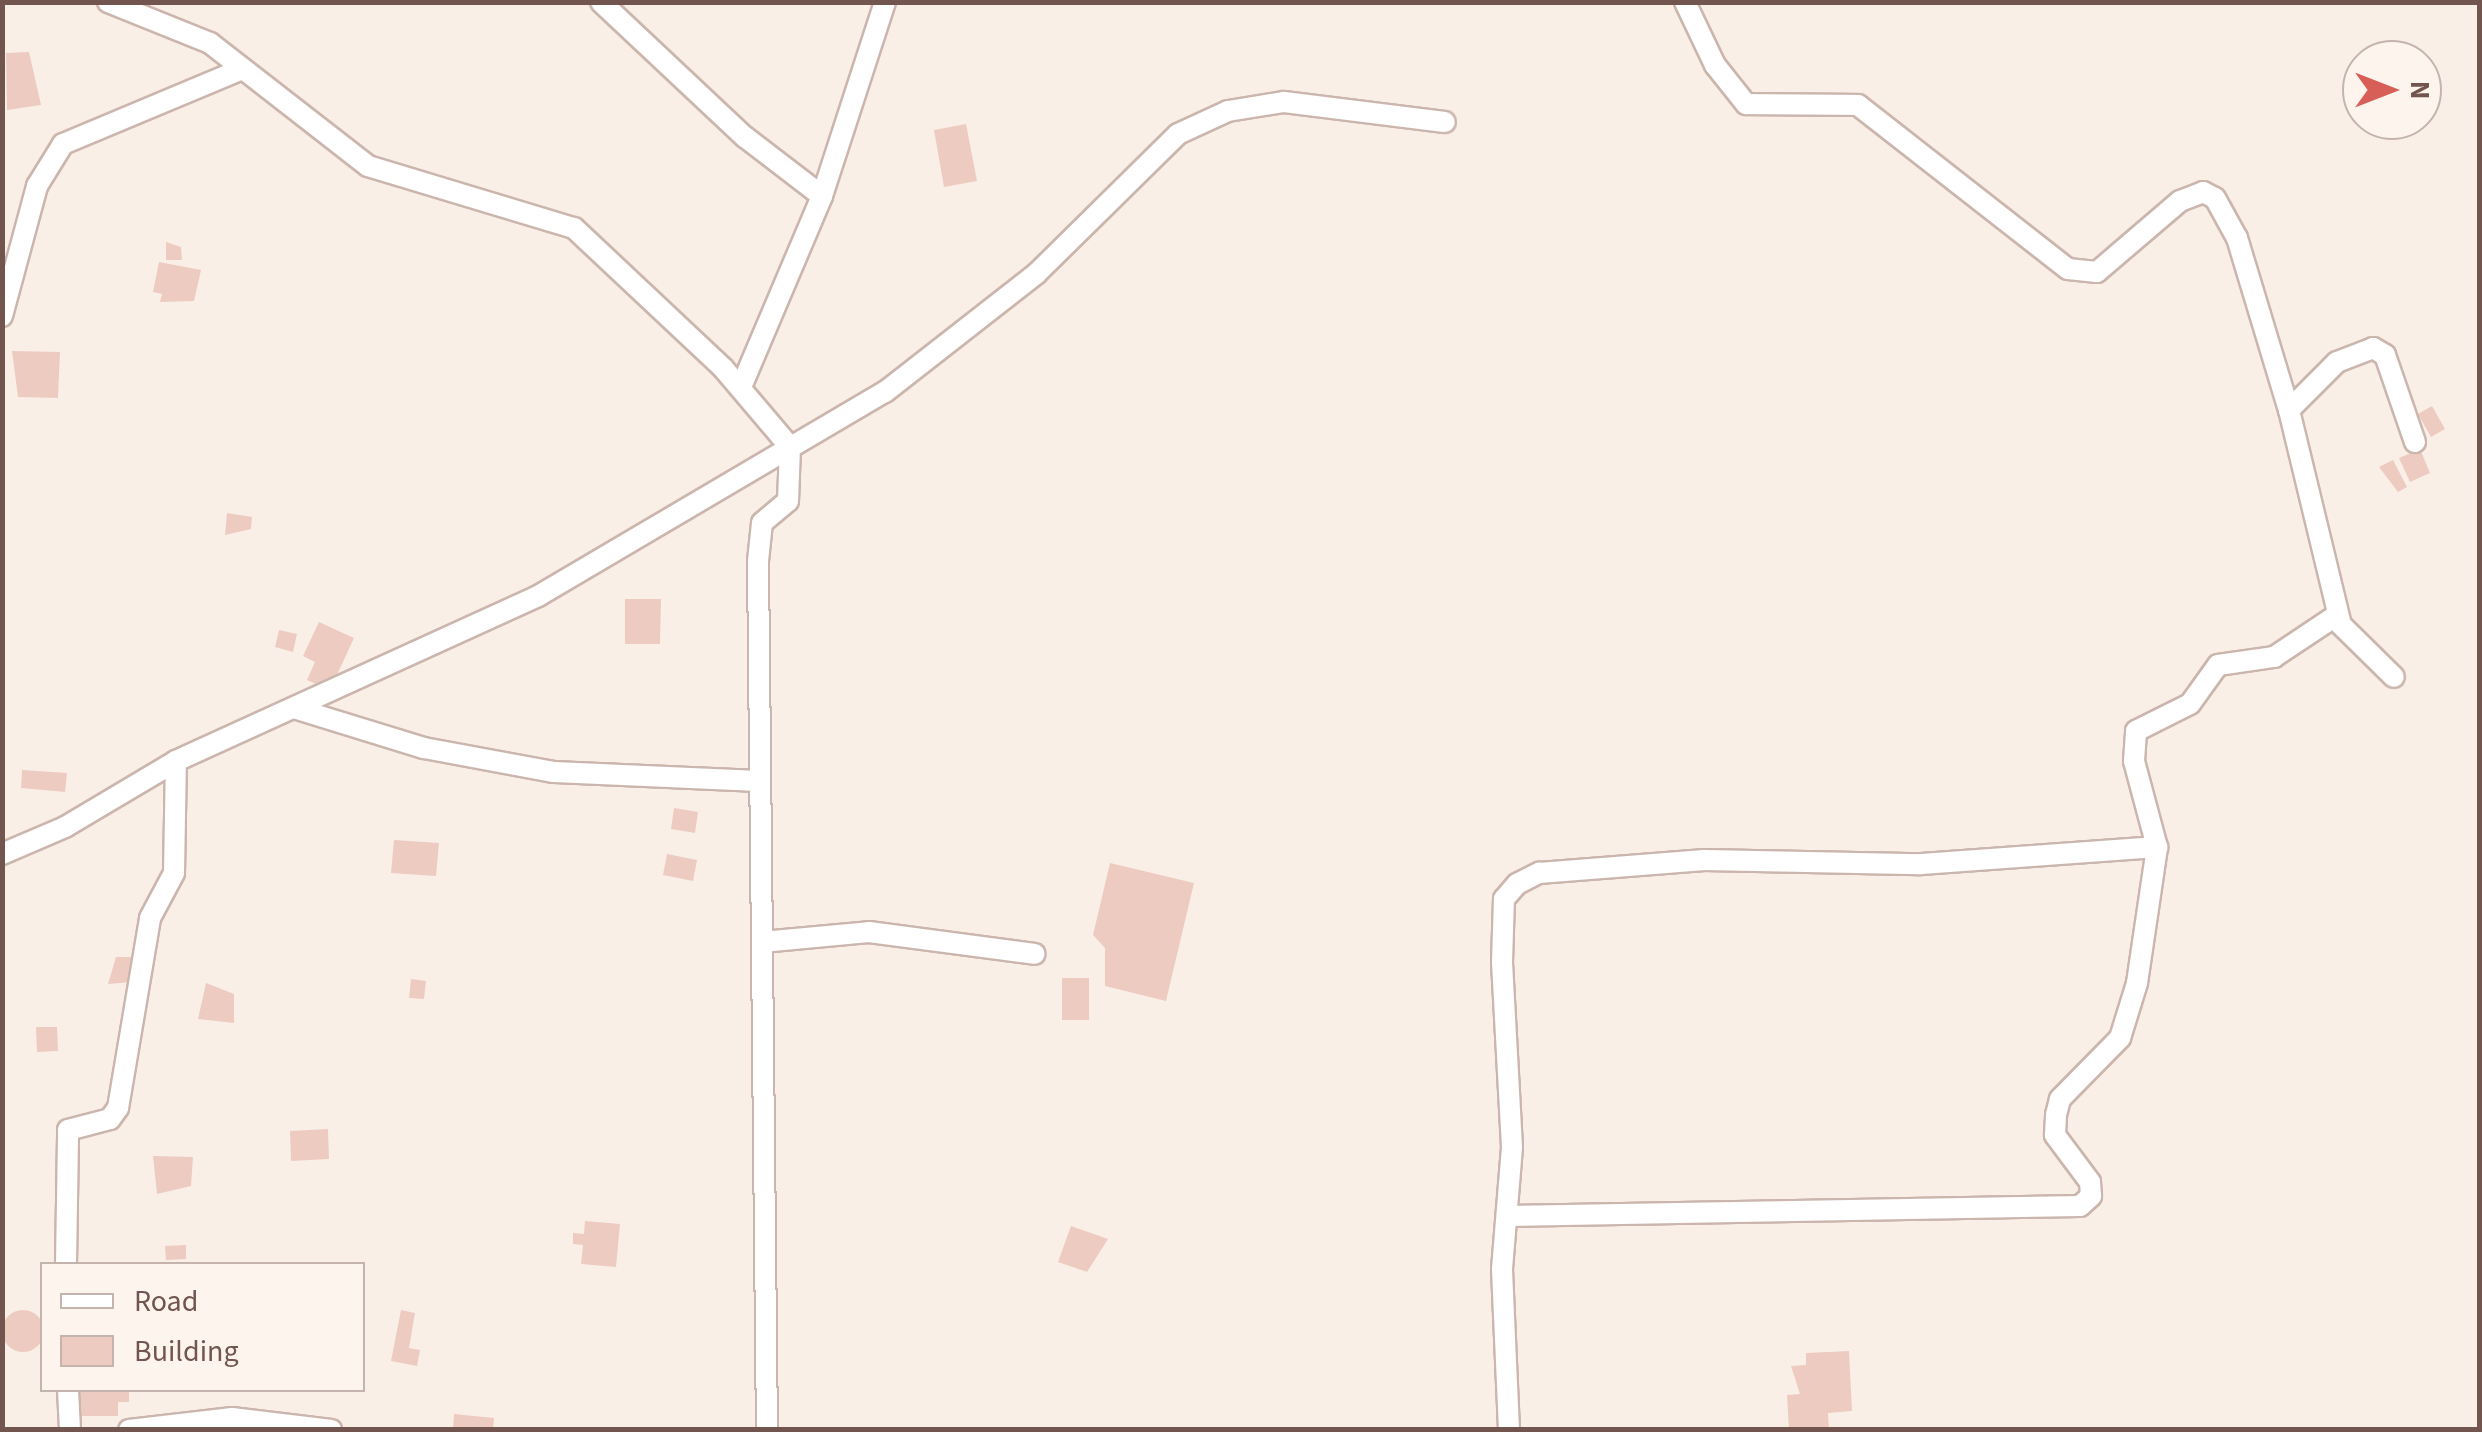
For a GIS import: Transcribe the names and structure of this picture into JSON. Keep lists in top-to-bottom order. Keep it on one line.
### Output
{"legend":["Road","Building"],"north":"right"}
